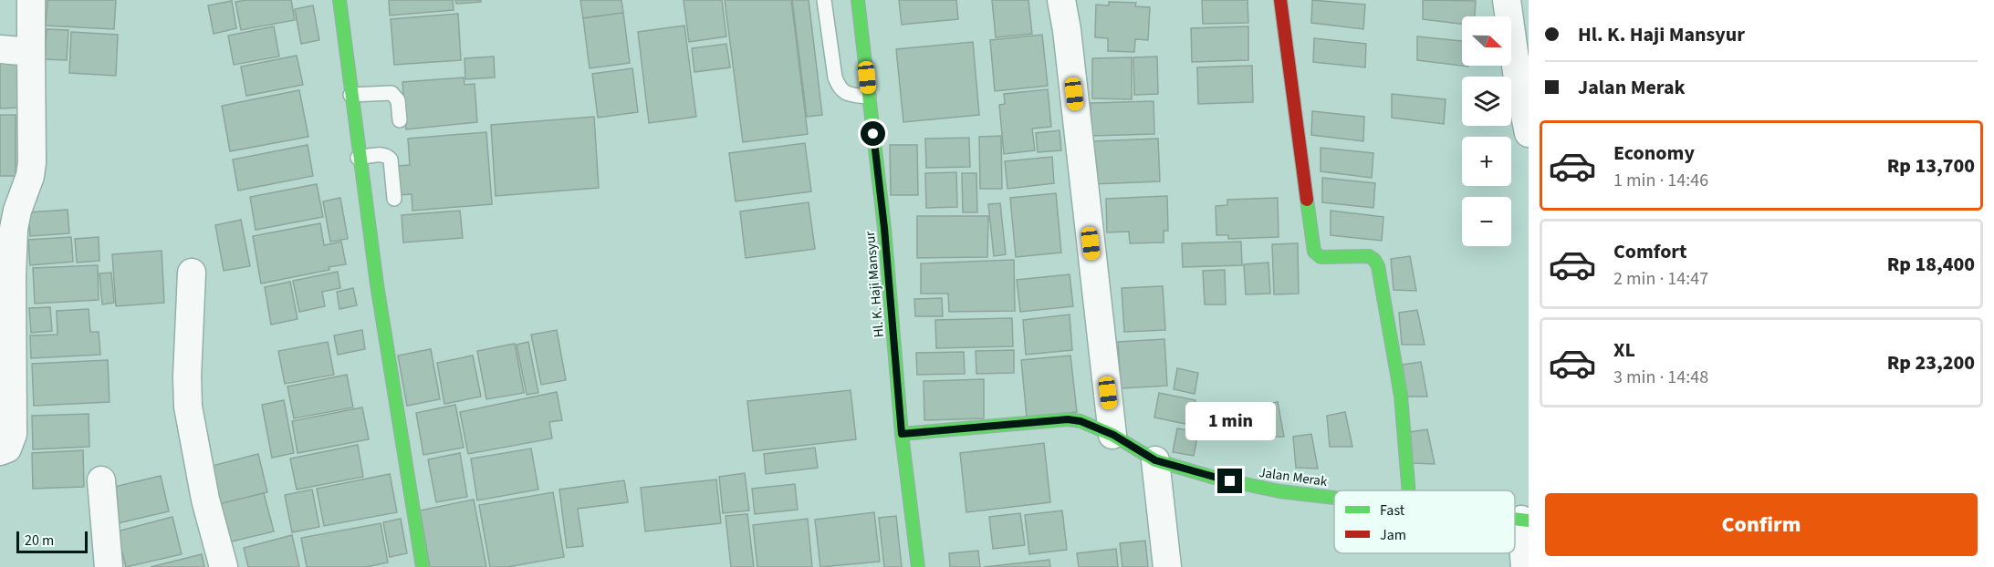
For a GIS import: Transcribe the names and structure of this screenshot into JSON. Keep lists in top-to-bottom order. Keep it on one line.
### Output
{"streets":{"street":["Hl. K. Haji Mansyur","Jalan Merak"]},"crossings":[["Hl. K. Haji Mansyur","Jalan Merak"]],"legend":["Fast","Jam"],"scale_bar":"20 m","north":"right","page":{"banner":["Hl. K. Haji Mansyur","Jalan Merak"],"map_buttons":["+","−"],"list":[{"name":"Economy","note":"1 min · 14:46","value":"Rp 13,700"},{"name":"Comfort","note":"2 min · 14:47","value":"Rp 18,400"},{"name":"XL","note":"3 min · 14:48","value":"Rp 23,200"}],"bubble":"1 min","buttons":"Confirm","scale":"20 m"}}
